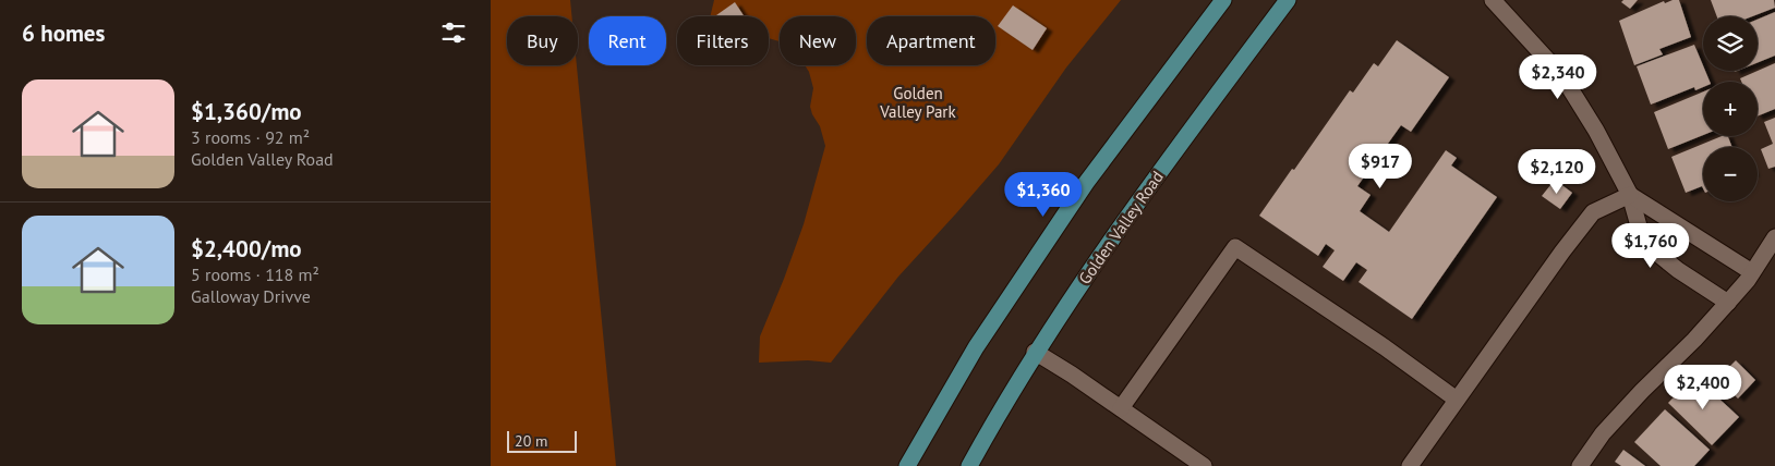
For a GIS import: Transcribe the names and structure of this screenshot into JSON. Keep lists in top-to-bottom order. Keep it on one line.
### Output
{"streets":{"main road":["Golden Valley Road"]},"parks":["Golden Valley Park"],"scale_bar":"20 m","page":{"heading":"6 homes","map_buttons":["+","−"],"chip":["Buy","Rent","Filters","New","Apartment"],"price":["$2,340","$917","$2,120","$1,360","$1,760","$2,400"],"list":[{"name":"$1,360/mo","note":"3 rooms · 92 m² · Golden Valley Road"},{"name":"$2,400/mo","note":"5 rooms · 118 m² · Galloway Drivve"}],"scale":"20 m"}}
